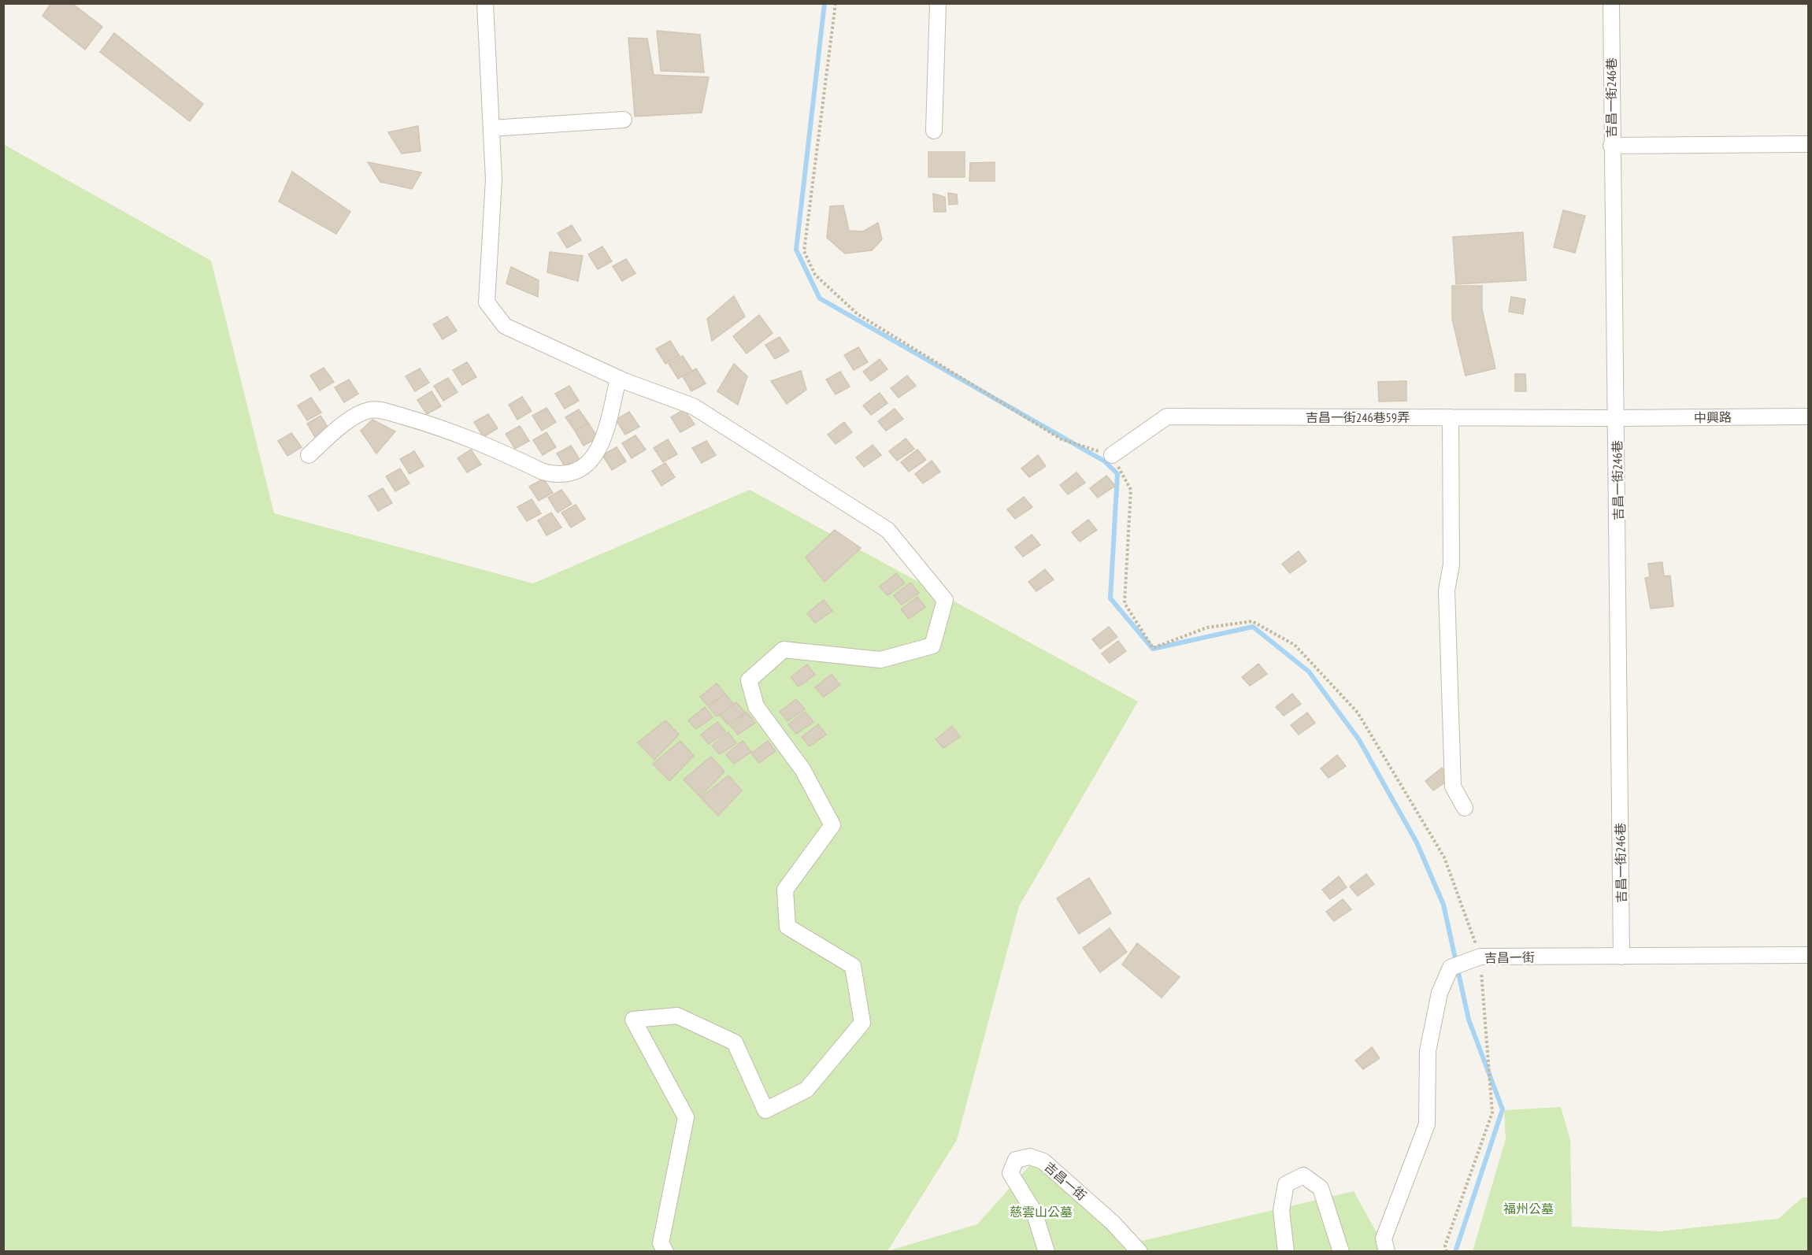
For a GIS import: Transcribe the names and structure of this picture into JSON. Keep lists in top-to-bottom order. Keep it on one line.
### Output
{"streets":{"street":["吉昌一街246巷","吉昌一街246巷59弄","中興路","吉昌一街"]},"crossings":[["吉昌一街246巷","吉昌一街246巷59弄"],["吉昌一街246巷","中興路"],["吉昌一街246巷","吉昌一街"],["吉昌一街246巷59弄","中興路"]],"parks":["福州公墓","慈雲山公墓"]}
